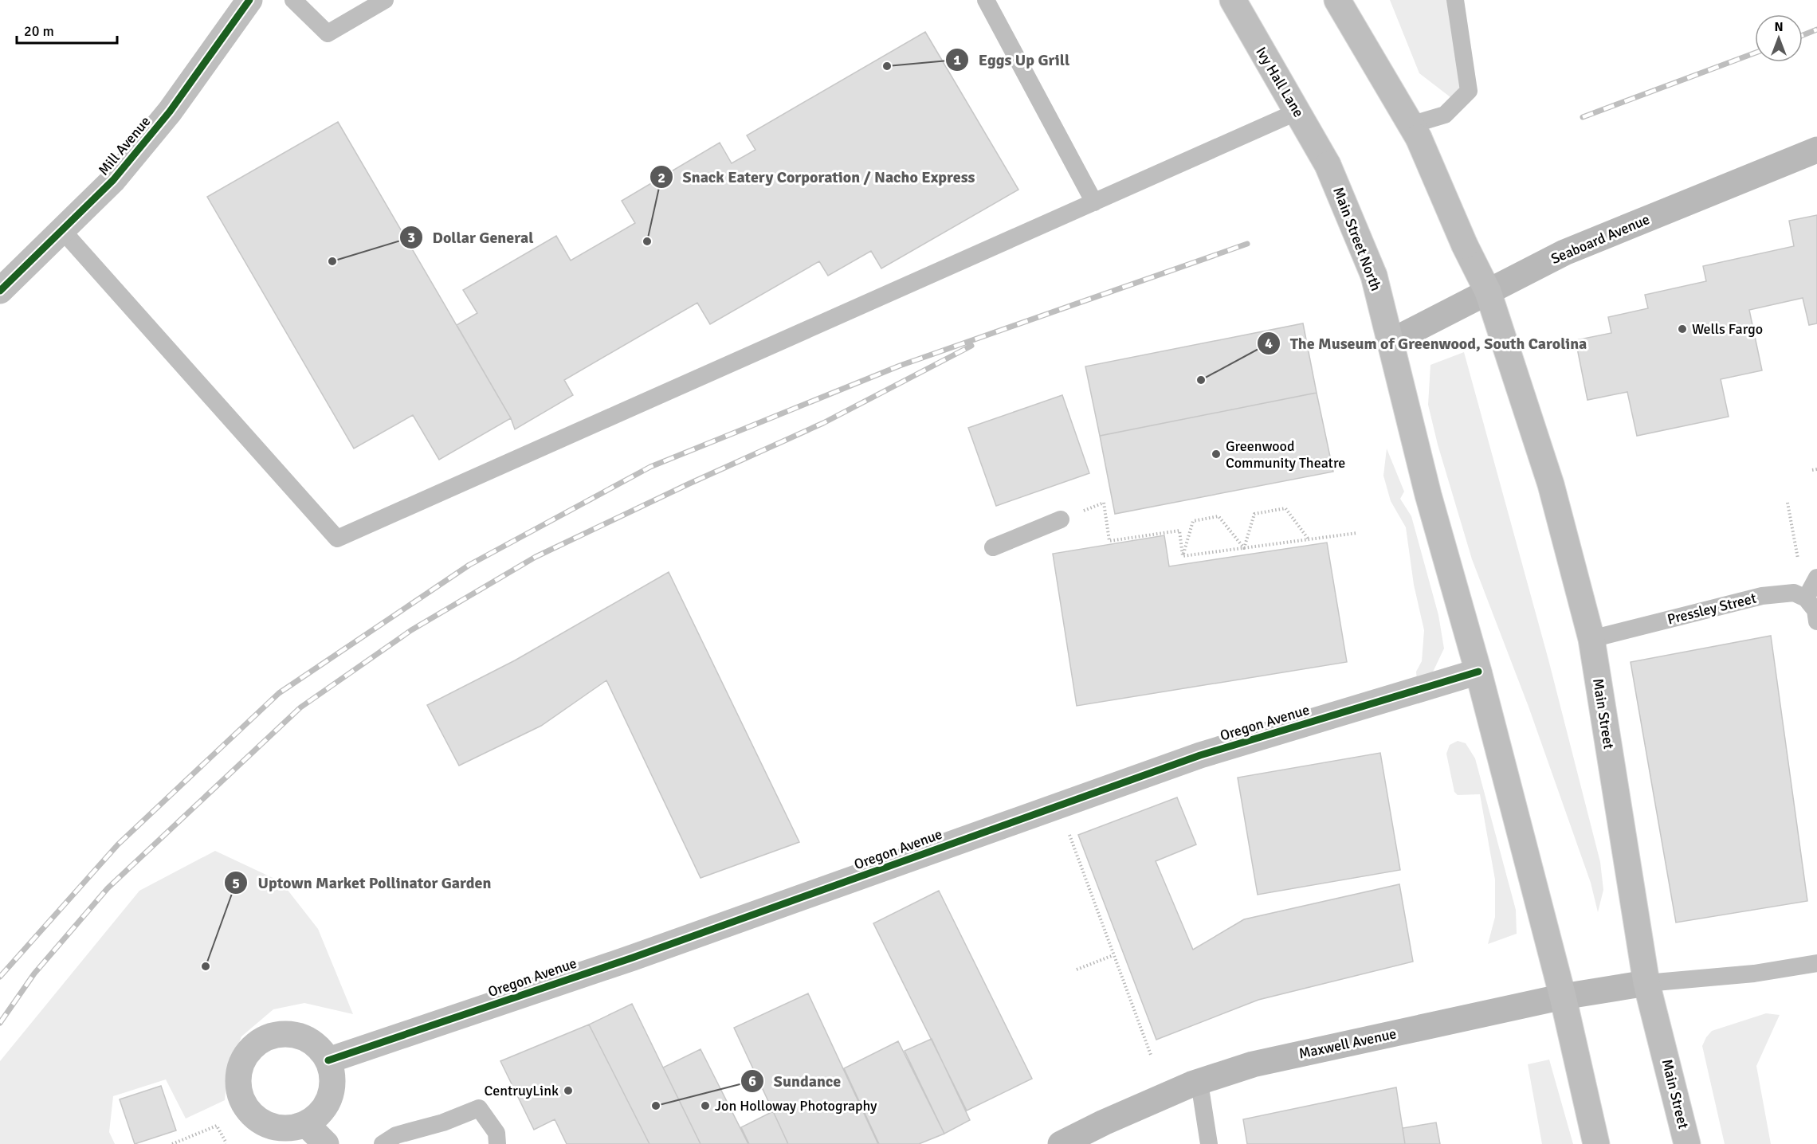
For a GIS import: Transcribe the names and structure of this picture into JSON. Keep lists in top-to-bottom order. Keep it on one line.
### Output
{"streets":{"main road":["Ivy Hall Lane","Mill Avenue","Main Street North","Seaboard Avenue","Main Street","Oregon Avenue","Maxwell Avenue"],"lane":["Pressley Street"]},"crossings":[["Ivy Hall Lane","Main Street North"],["Main Street North","Seaboard Avenue"],["Seaboard Avenue","Main Street"],["Pressley Street","Main Street"],["Main Street","Maxwell Avenue"]],"places":["Eggs Up Grill","Snack Eatery Corporation / Nacho Express","Dollar General","Wells Fargo","The Museum of Greenwood, South Carolina","Greenwood Community Theatre","Uptown Market Pollinator Garden","CentruyLink","Sundance","Jon Holloway Photography"],"scale_bar":"20 m","north":"top"}
